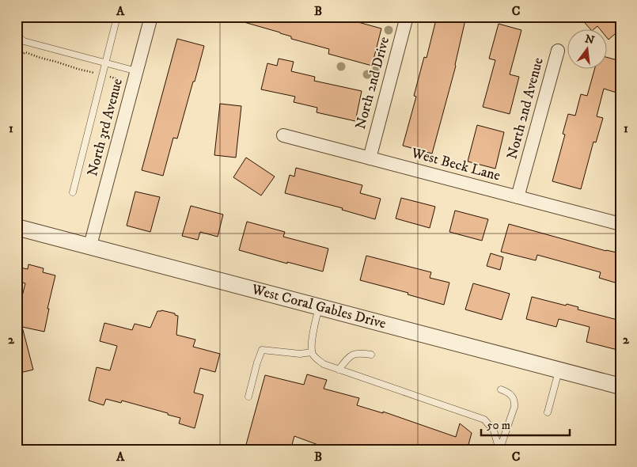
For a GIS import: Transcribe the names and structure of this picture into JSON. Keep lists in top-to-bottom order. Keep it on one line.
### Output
{"streets":{"street":["North 2nd Drive","North 2nd Avenue","North 3rd Avenue","West Beck Lane","West Coral Gables Drive"]},"crossings":[["North 2nd Drive","West Beck Lane"],["North 2nd Avenue","West Beck Lane"],["North 3rd Avenue","West Coral Gables Drive"]],"scale_bar":"50 m","north":"top","grid":{"columns":["A","B","C"],"rows":["1","2"]}}
